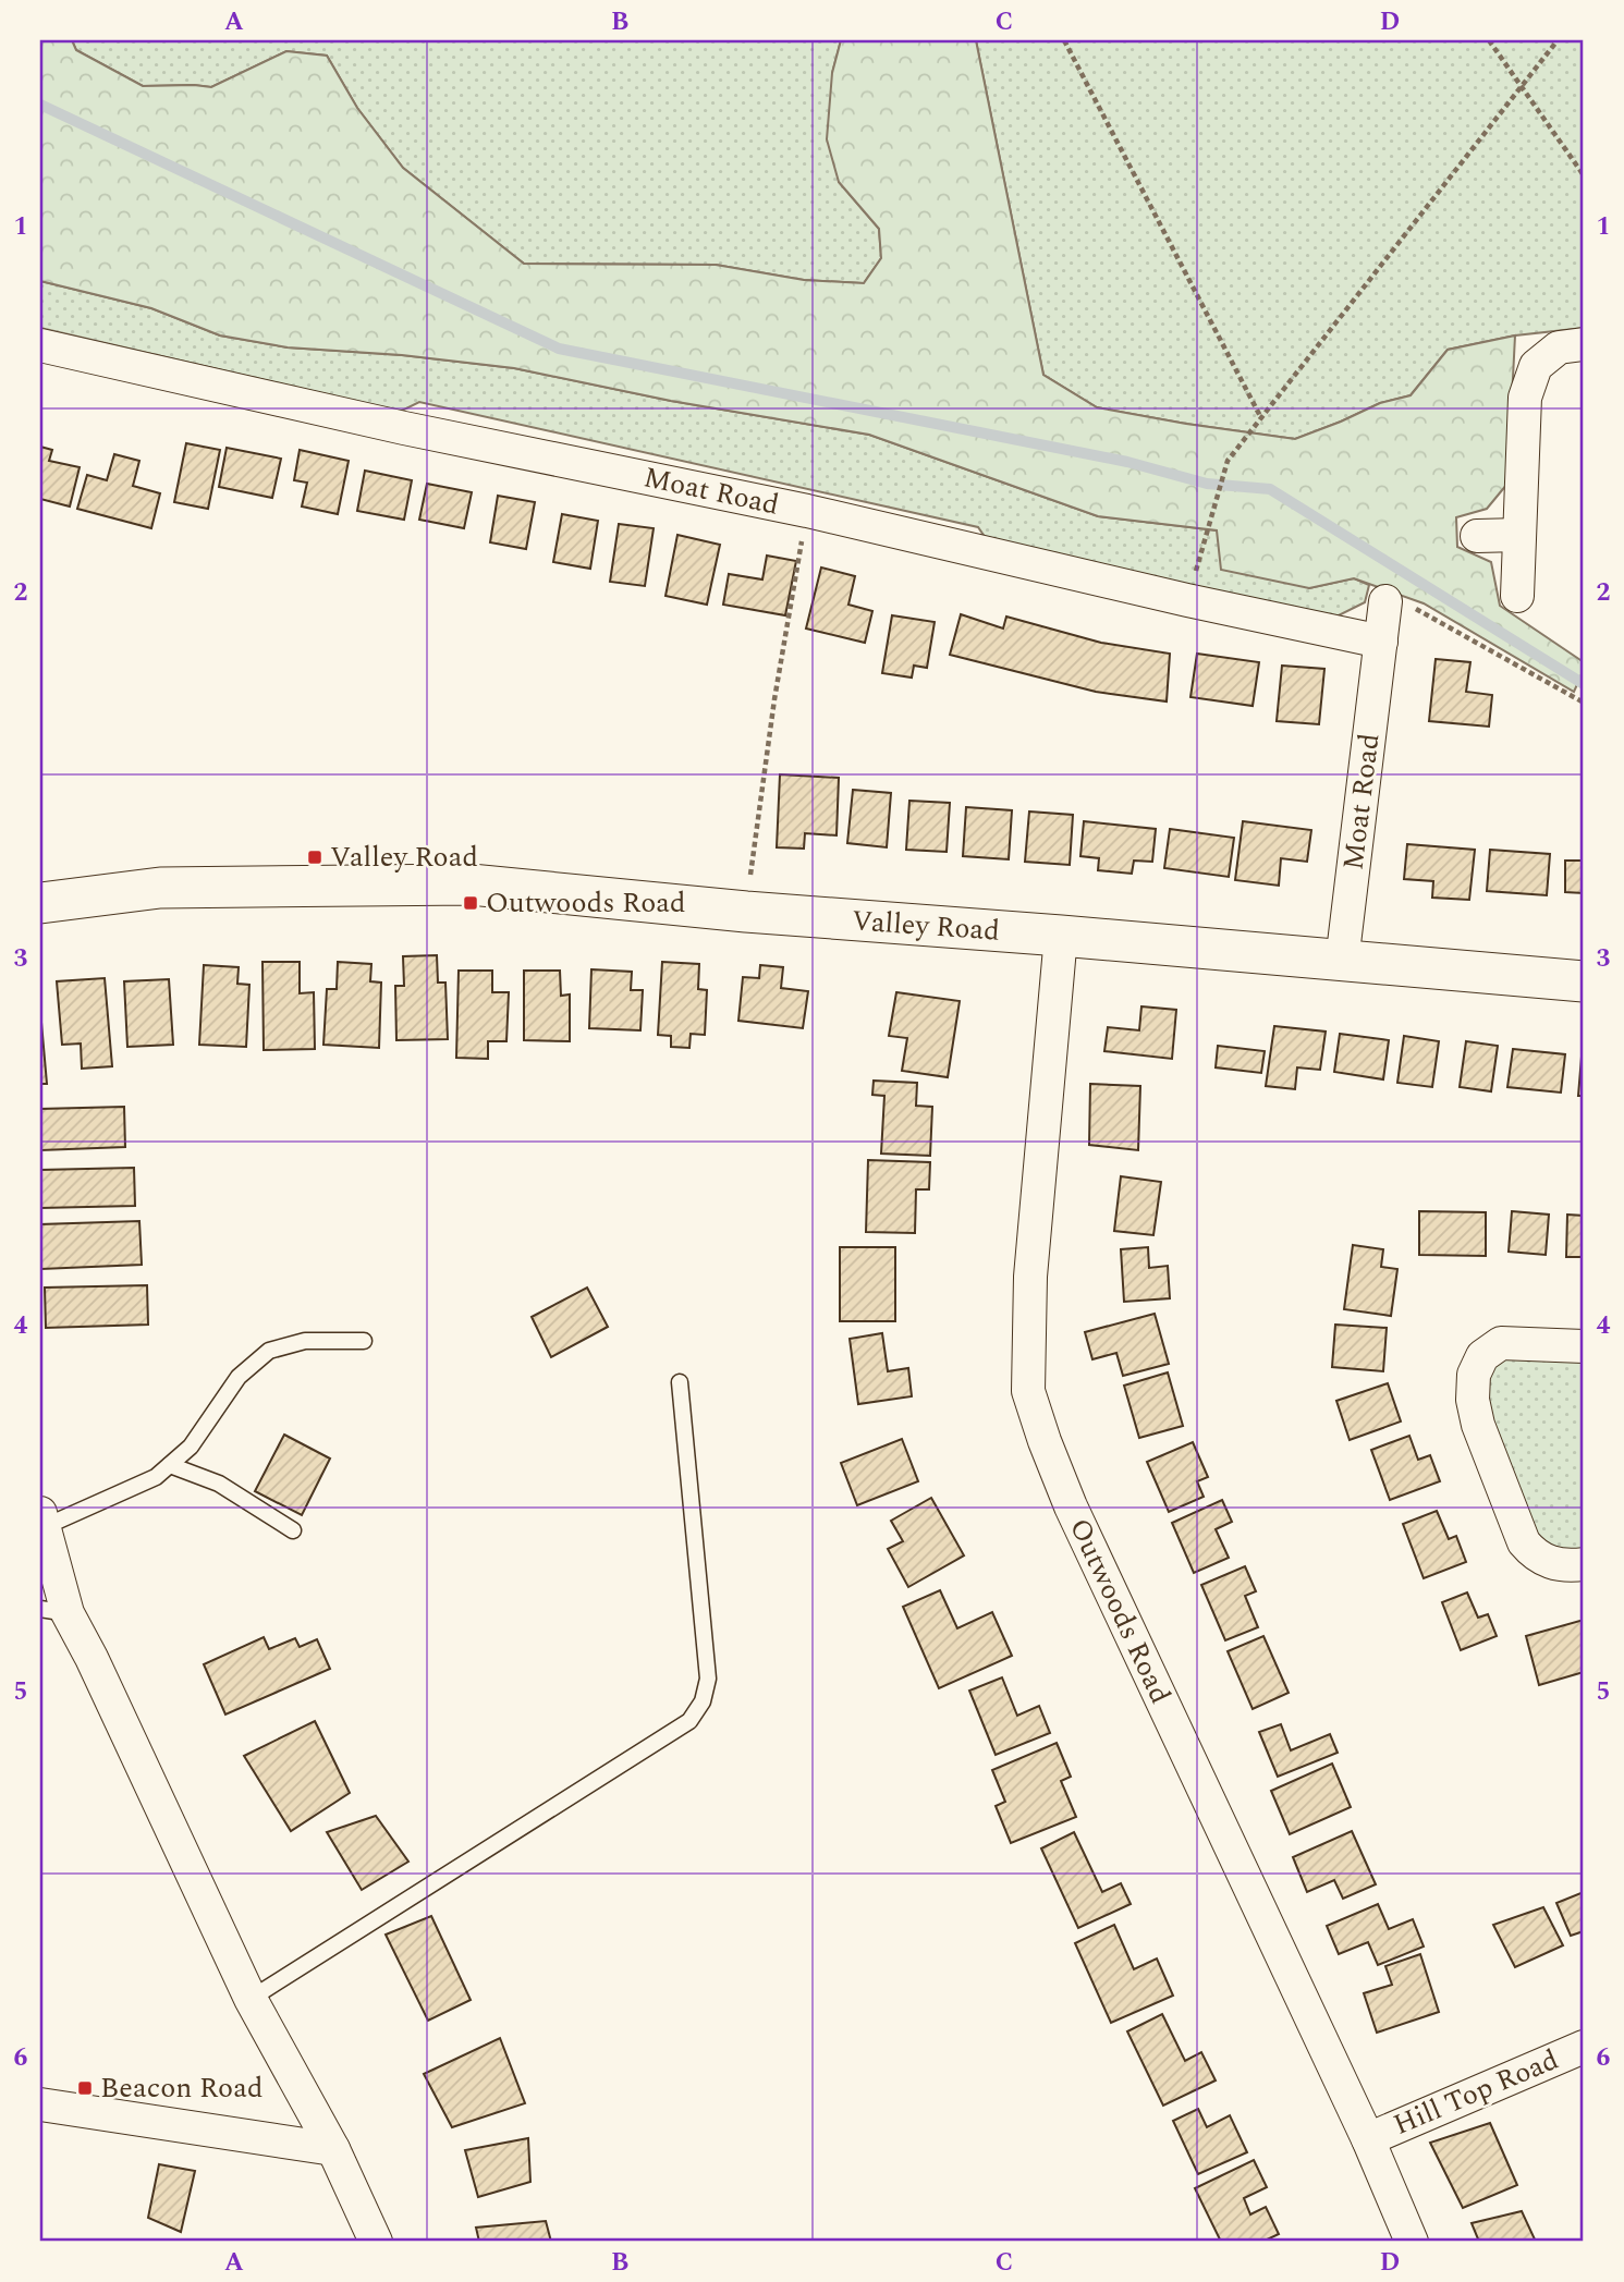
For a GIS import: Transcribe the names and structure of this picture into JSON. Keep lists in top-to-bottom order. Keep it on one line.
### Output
{"streets":{"street":["Moat Road","Valley Road","Outwoods Road","Hill Top Road"]},"crossings":[["Moat Road","Valley Road"],["Valley Road","Outwoods Road"],["Outwoods Road","Hill Top Road"]],"places":{"transit":["Valley Road","Outwoods Road","Beacon Road"]},"grid":{"columns":["A","B","C","D"],"rows":["1","2","3","4","5","6"]}}
